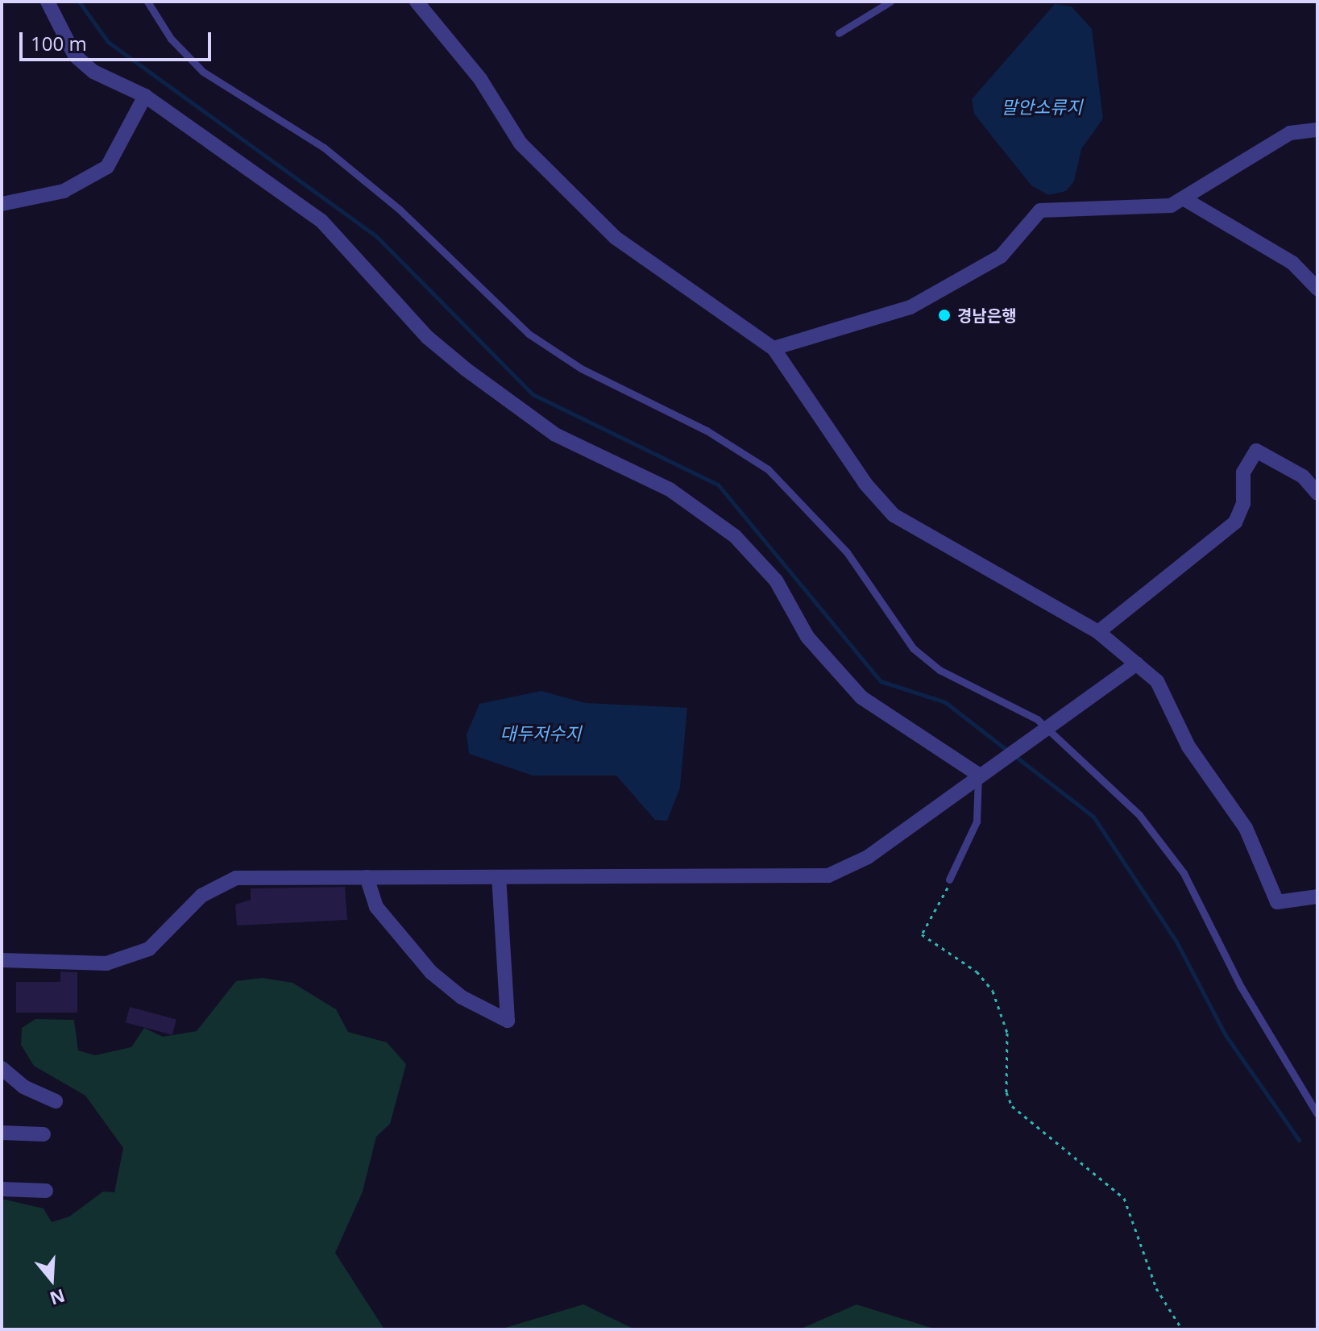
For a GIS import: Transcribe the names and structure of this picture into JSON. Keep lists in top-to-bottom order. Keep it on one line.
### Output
{"water":["말안소류지","대두저수지"],"places":["경남은행"],"scale_bar":"100 m","north":"bottom"}
